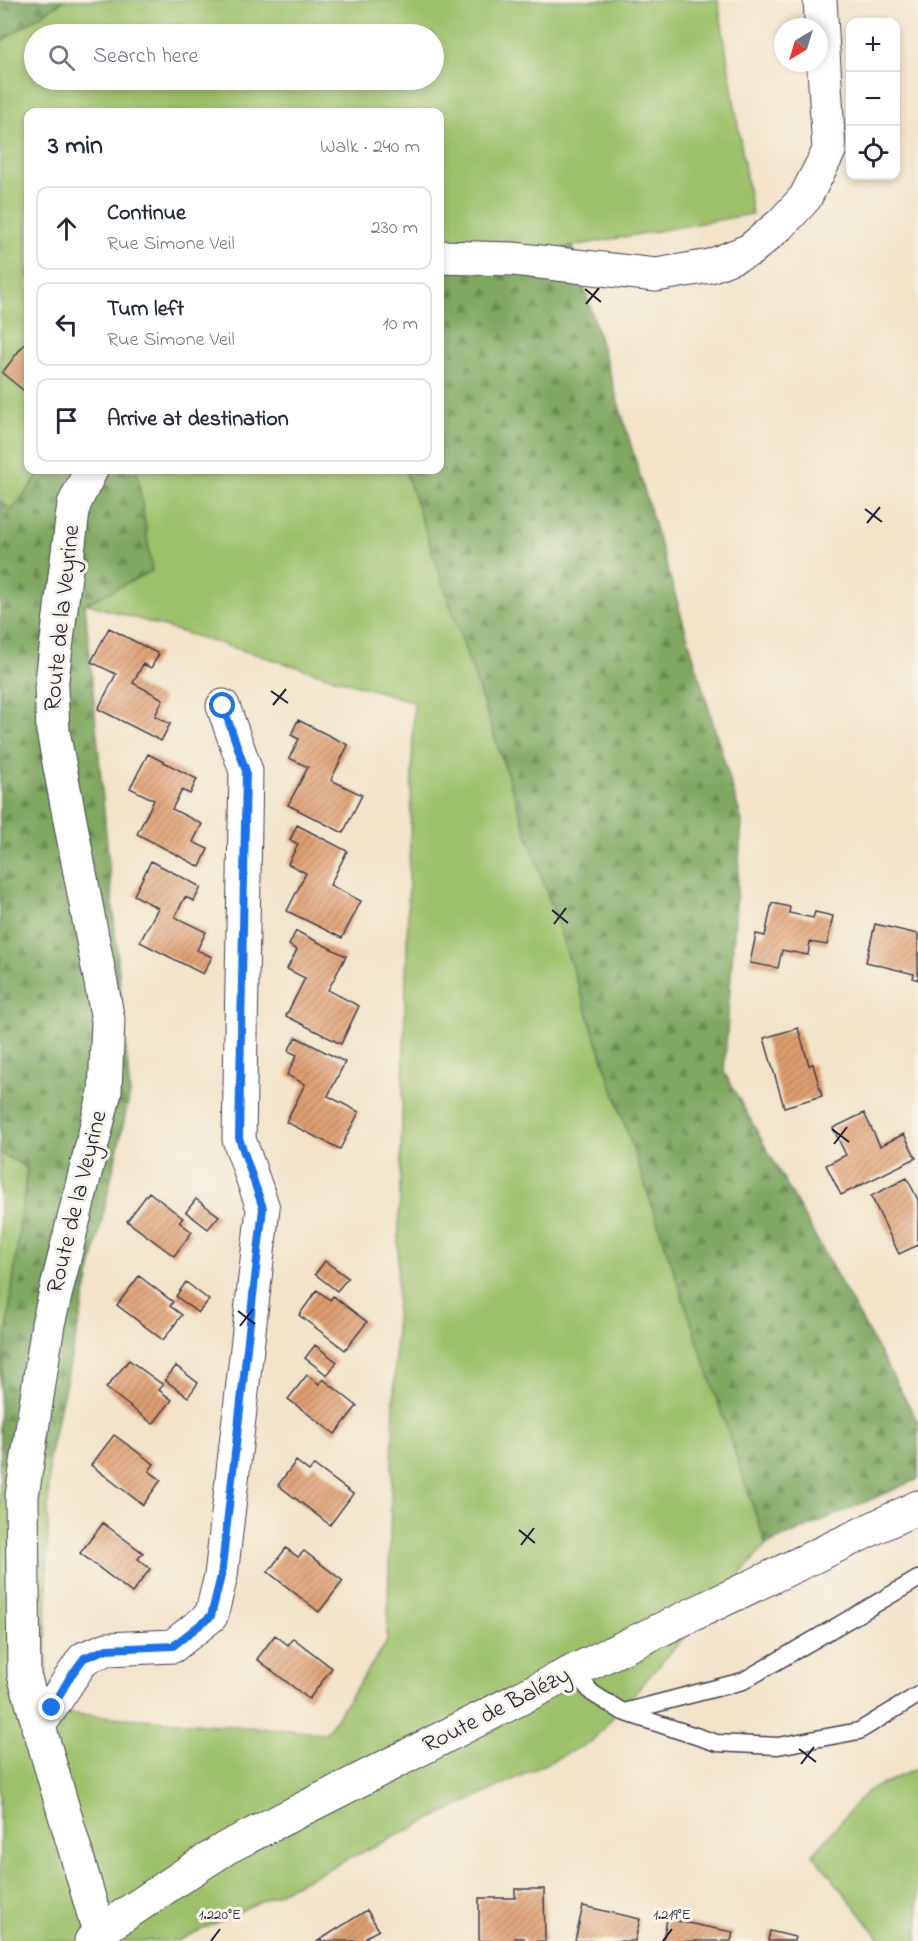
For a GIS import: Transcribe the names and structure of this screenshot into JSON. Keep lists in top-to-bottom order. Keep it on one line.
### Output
{"streets":{"street":["Route de la Veyrine","Route de Balézy"]},"crossings":[["Route de la Veyrine","Route de Balézy"]],"north":"bottom left","page":{"map_buttons":["+","−"],"search":"Search here","heading":["3 min","Walk · 240 m"],"list":[["Continue","Rue Simone Veil","230 m"],["Turn left","Rue Simone Veil","10 m"],"Arrive at destination"]},"coordinates":["1.220°E","1.219°E"]}
